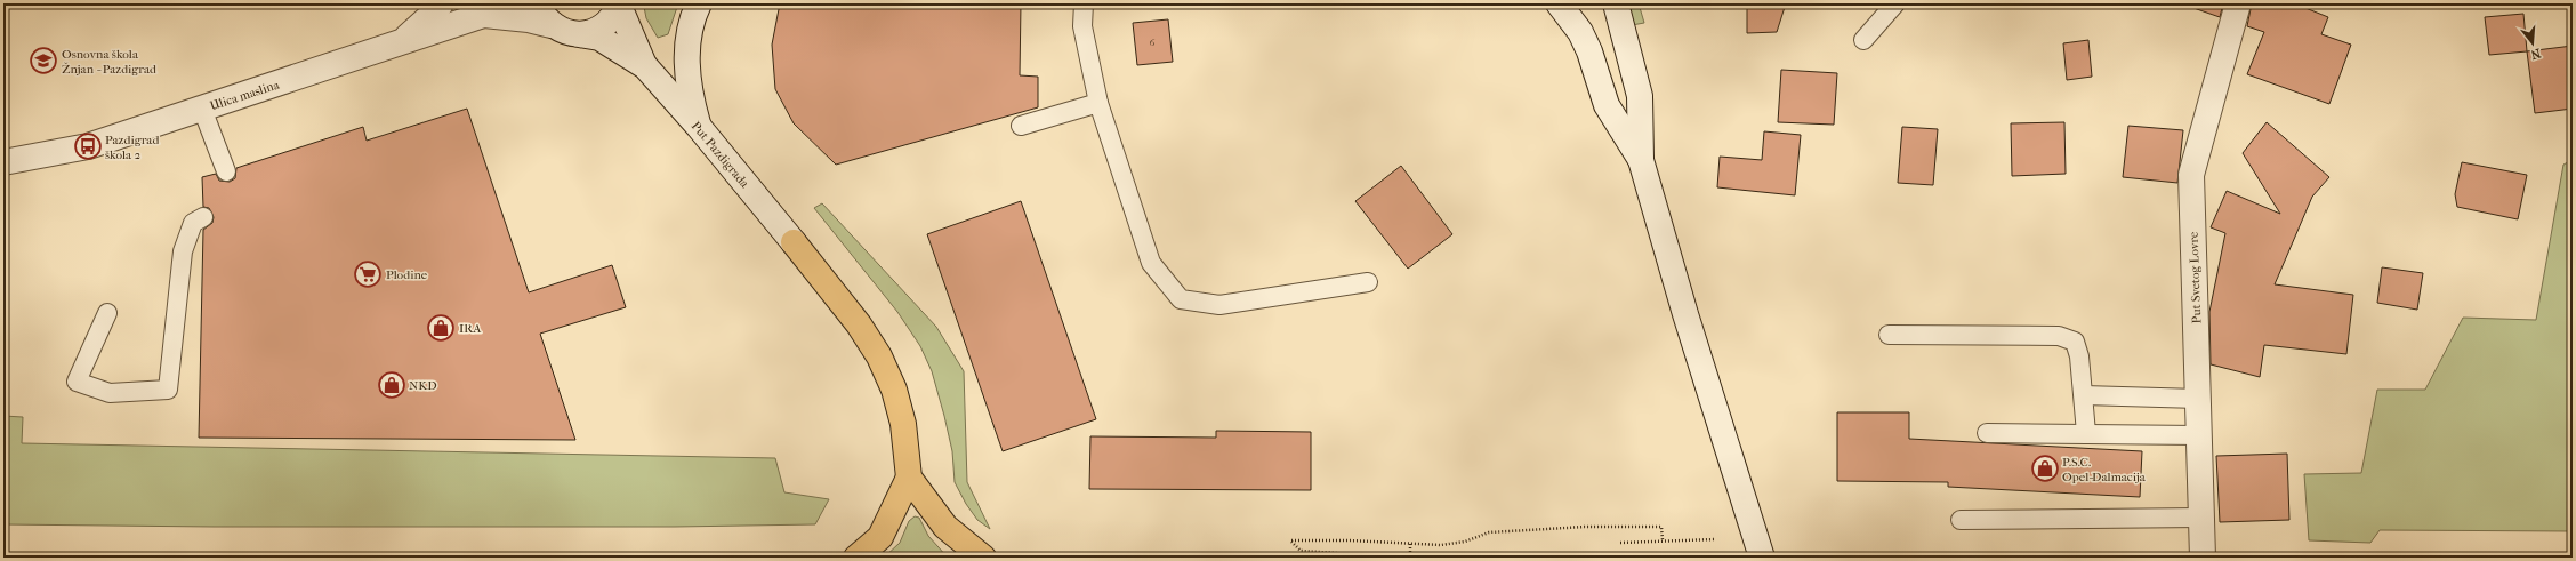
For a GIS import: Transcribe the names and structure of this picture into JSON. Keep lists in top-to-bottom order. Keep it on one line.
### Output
{"streets":{"street":["Ulica maslina","Put Pazdigrada","Put Svetog Lovre"]},"crossings":[["Ulica maslina","Put Pazdigrada"]],"places":{"school or university":["Osnovna škola Žnjan - Pazdigrad"],"bus stop":["Pazdigrad škola 2"],"supermarket":["Plodine"],"shop":["IRA","NKD","P.S.C. Opel-Dalmacija"]},"house_numbers":["6"],"north":"bottom"}
